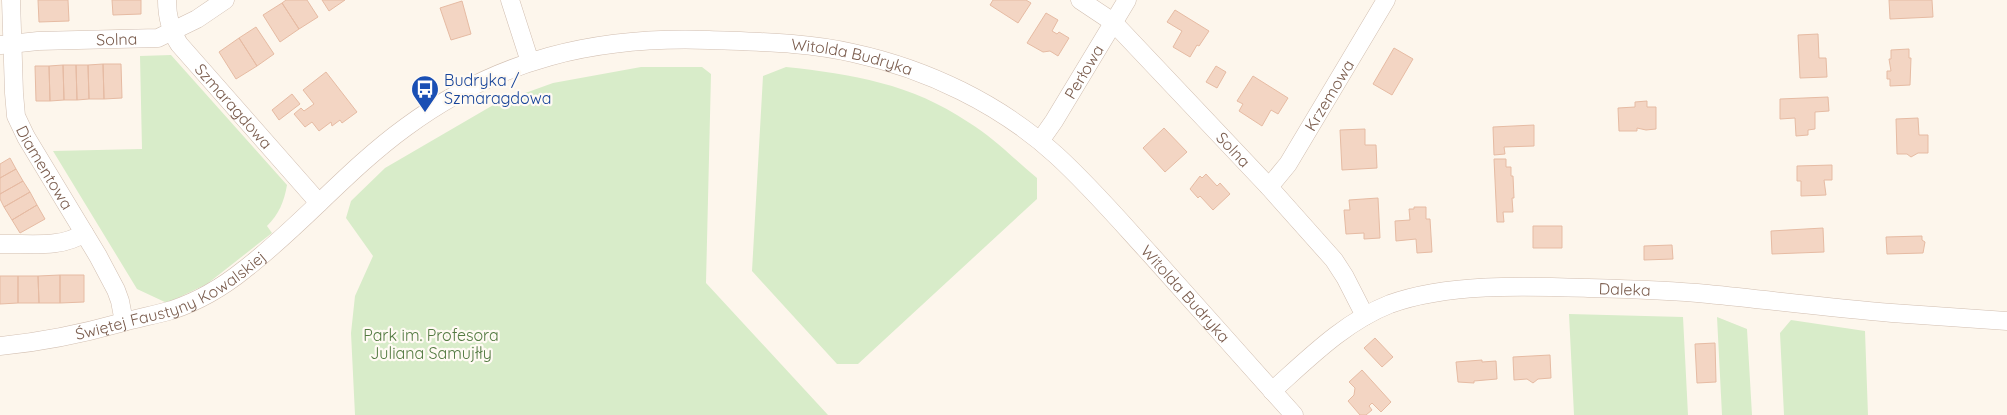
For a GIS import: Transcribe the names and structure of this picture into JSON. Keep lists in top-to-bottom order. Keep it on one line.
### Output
{"streets":{"street":["Solna","Witolda Budryka","Perłowa","Krzemowa","Szmaragdowa","Diamentowa","Daleka","Świętej Faustyny Kowalskiej"]},"crossings":[["Solna","Perłowa"],["Solna","Krzemowa"],["Solna","Szmaragdowa"],["Solna","Diamentowa"],["Solna","Daleka"],["Witolda Budryka","Perłowa"],["Witolda Budryka","Szmaragdowa"],["Witolda Budryka","Daleka"],["Witolda Budryka","Świętej Faustyny Kowalskiej"],["Szmaragdowa","Świętej Faustyny Kowalskiej"],["Diamentowa","Świętej Faustyny Kowalskiej"]],"parks":["Park im. Profesora Juliana Samujłły"],"places":{"bus stop":["Budryka / Szmaragdowa"]}}
